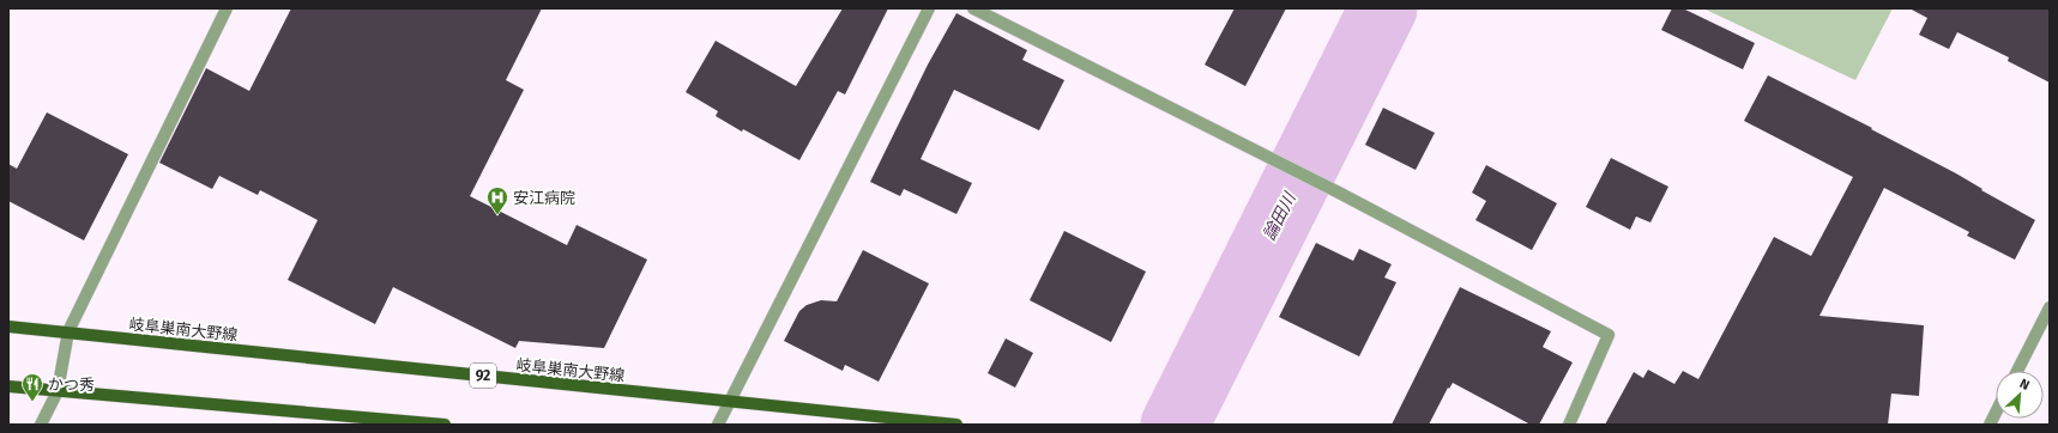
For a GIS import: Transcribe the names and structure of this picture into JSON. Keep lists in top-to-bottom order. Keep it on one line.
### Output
{"streets":{"main road":["岐阜巣南大野線","92"]},"water":["論田川"],"places":{"hospital":["安江病院"],"restaurant":["かつ秀"]},"north":"top right"}
